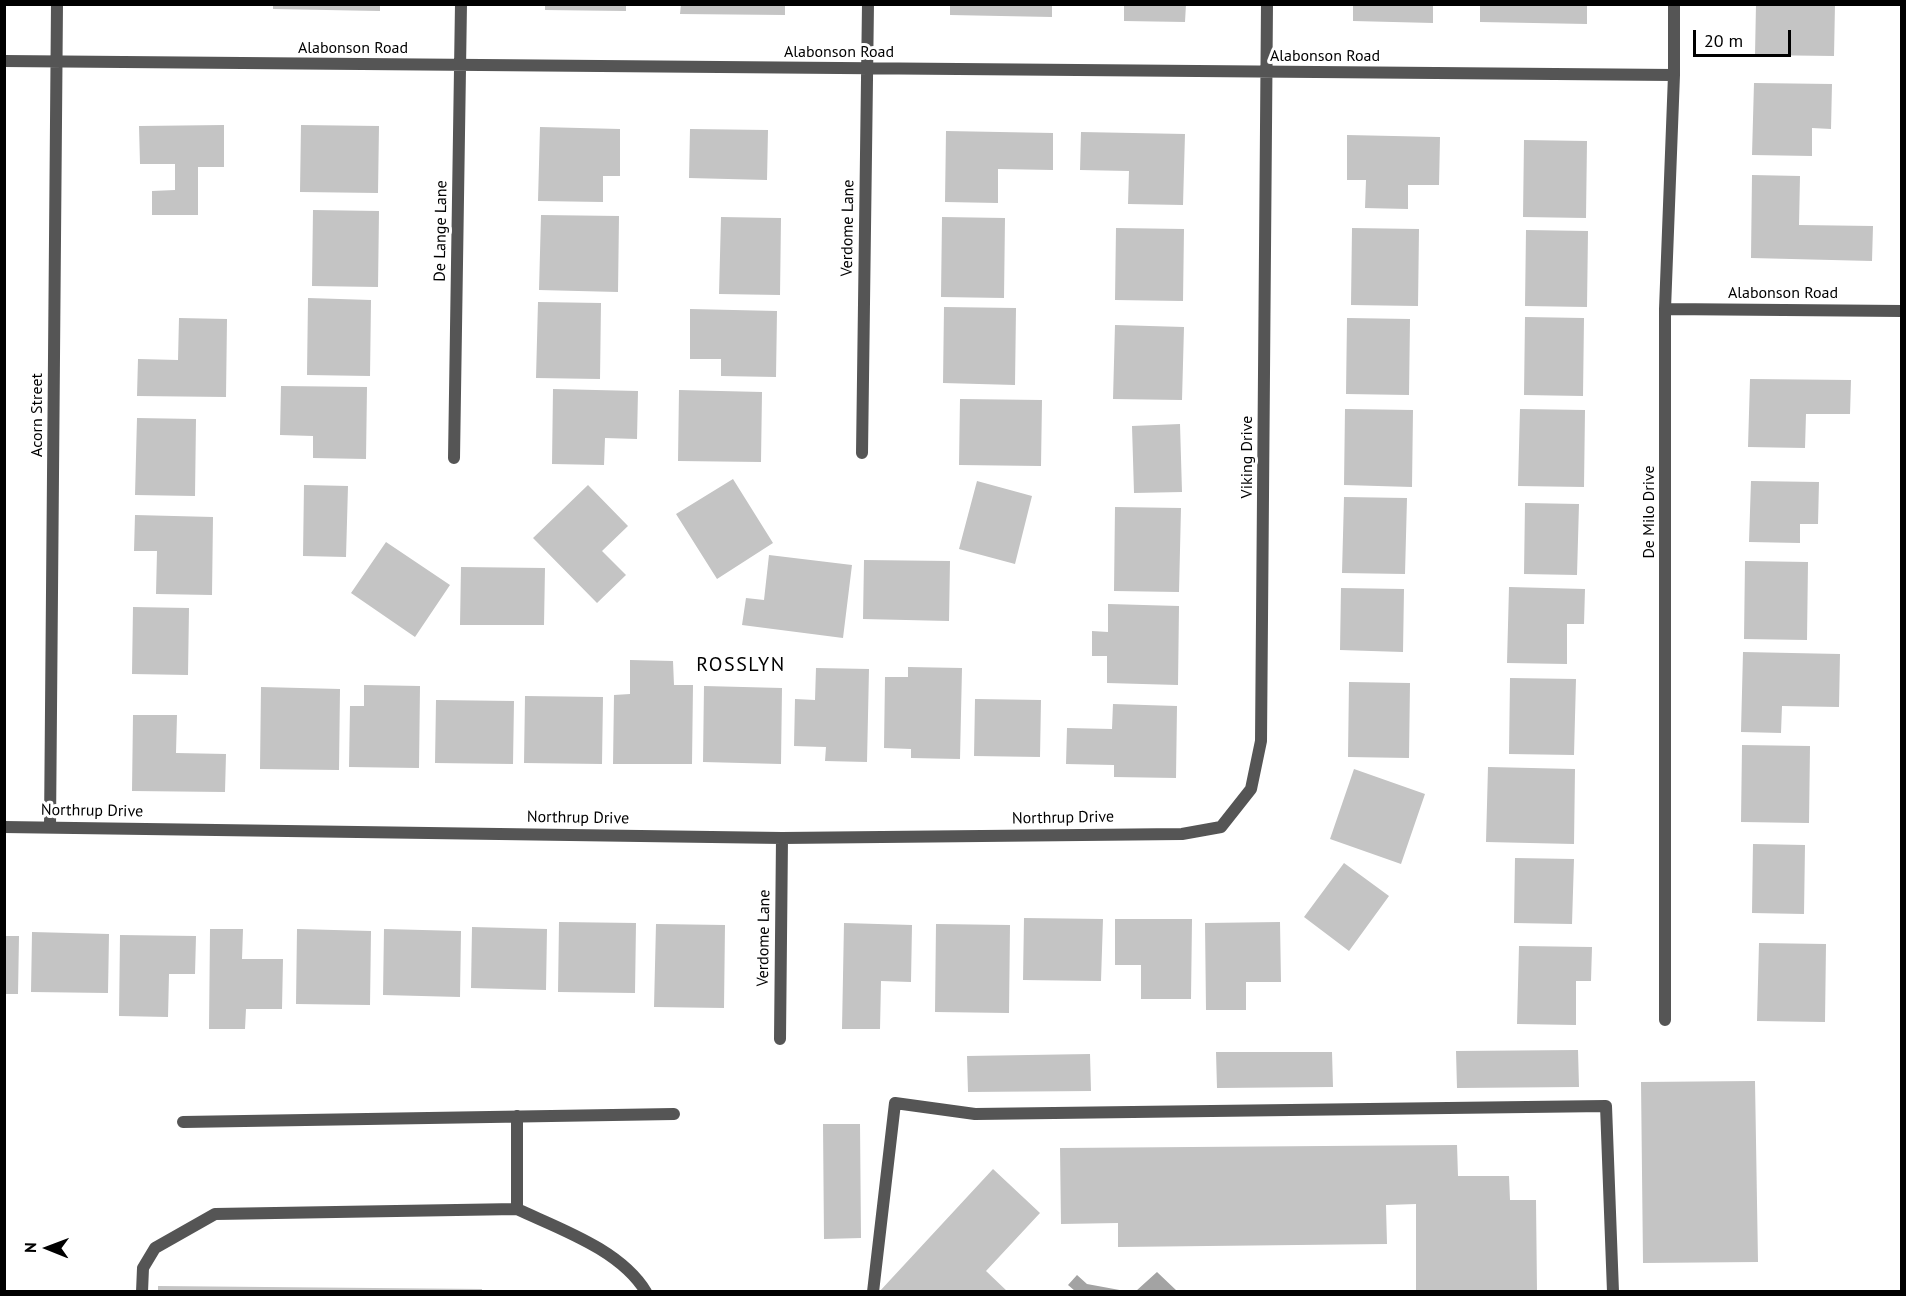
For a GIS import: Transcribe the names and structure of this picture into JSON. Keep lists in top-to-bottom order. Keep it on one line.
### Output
{"streets":{"street":["Alabonson Road","Verdome Lane","De Lange Lane","Acorn Street","Viking Drive","De Milo Drive","Northrup Drive"]},"crossings":[["Alabonson Road","Verdome Lane"],["Alabonson Road","De Lange Lane"],["Alabonson Road","Acorn Street"],["Alabonson Road","Viking Drive"],["Alabonson Road","De Milo Drive"],["Verdome Lane","Northrup Drive"],["Acorn Street","Northrup Drive"],["Viking Drive","Northrup Drive"]],"districts":["ROSSLYN"],"scale_bar":"20 m","north":"left"}
